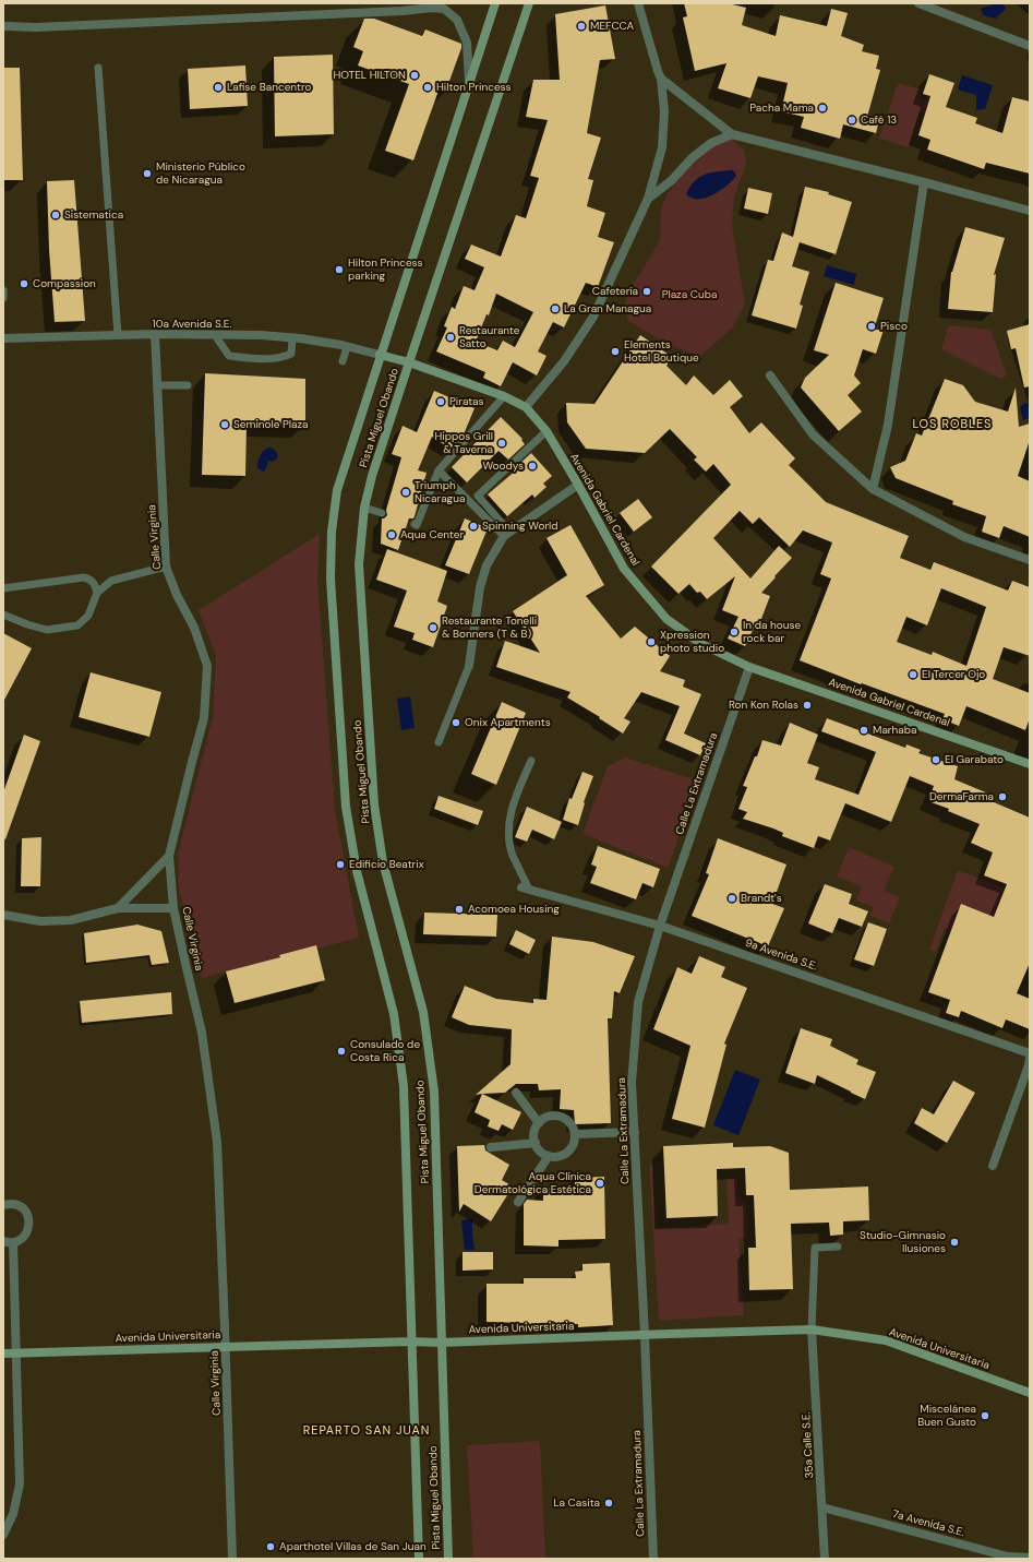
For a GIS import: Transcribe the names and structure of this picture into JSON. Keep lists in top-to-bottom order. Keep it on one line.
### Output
{"streets":{"main road":["Pista Miguel Obando","Avenida Gabriel Cardenal","Avenida Universitaria"],"street":["10a Avenida S.E.","Calle Virginia","Calle La Extramadura","9a Avenida S.E.","35a Calle S.E.","7a Avenida S.E."]},"crossings":[["10a Avenida S.E.","Pista Miguel Obando"],["10a Avenida S.E.","Avenida Gabriel Cardenal"],["10a Avenida S.E.","Calle Virginia"],["Pista Miguel Obando","Avenida Gabriel Cardenal"],["Pista Miguel Obando","Avenida Universitaria"],["Avenida Gabriel Cardenal","Calle La Extramadura"],["Calle Virginia","Avenida Universitaria"],["Calle La Extramadura","9a Avenida S.E."],["Calle La Extramadura","Avenida Universitaria"],["Avenida Universitaria","35a Calle S.E."],["35a Calle S.E.","7a Avenida S.E."]],"districts":["LOS ROBLES","REPARTO SAN JUAN"],"parks":["Plaza Cuba"],"places":["MEFCCA","HOTEL HILTON","Lafise Bancentro","Hilton Princess","Pacha Mama","Café 13","Ministerio Público de Nicaragua","Sistematica","Hilton Princess parking","Compassion","Cafetería","La Gran Managua","Pisco","Restaurante Satto","Elements Hotel Boutique","Piratas","Seminole Plaza","Hippos Grill & Taverna","Woodys","Triumph Nicaragua","Spinning World","Aqua Center","Restaurante Tonelli & Bonners (T & B)","In da house rock bar","Xpression photo studio","El Tercer Ojo","Ron Kon Rolas","Onix Apartments","Marhaba","El Garabato","DermaFarma","Edificio Beatrix","Brandt's","Acomoea Housing","Consulado de Costa Rica","Aqua Clínica Dermatológica Estética","Studio-Gimnasio Ilusiones","Miscelánea Buen Gusto","La Casita","Aparthotel Villas de San Juan"]}
